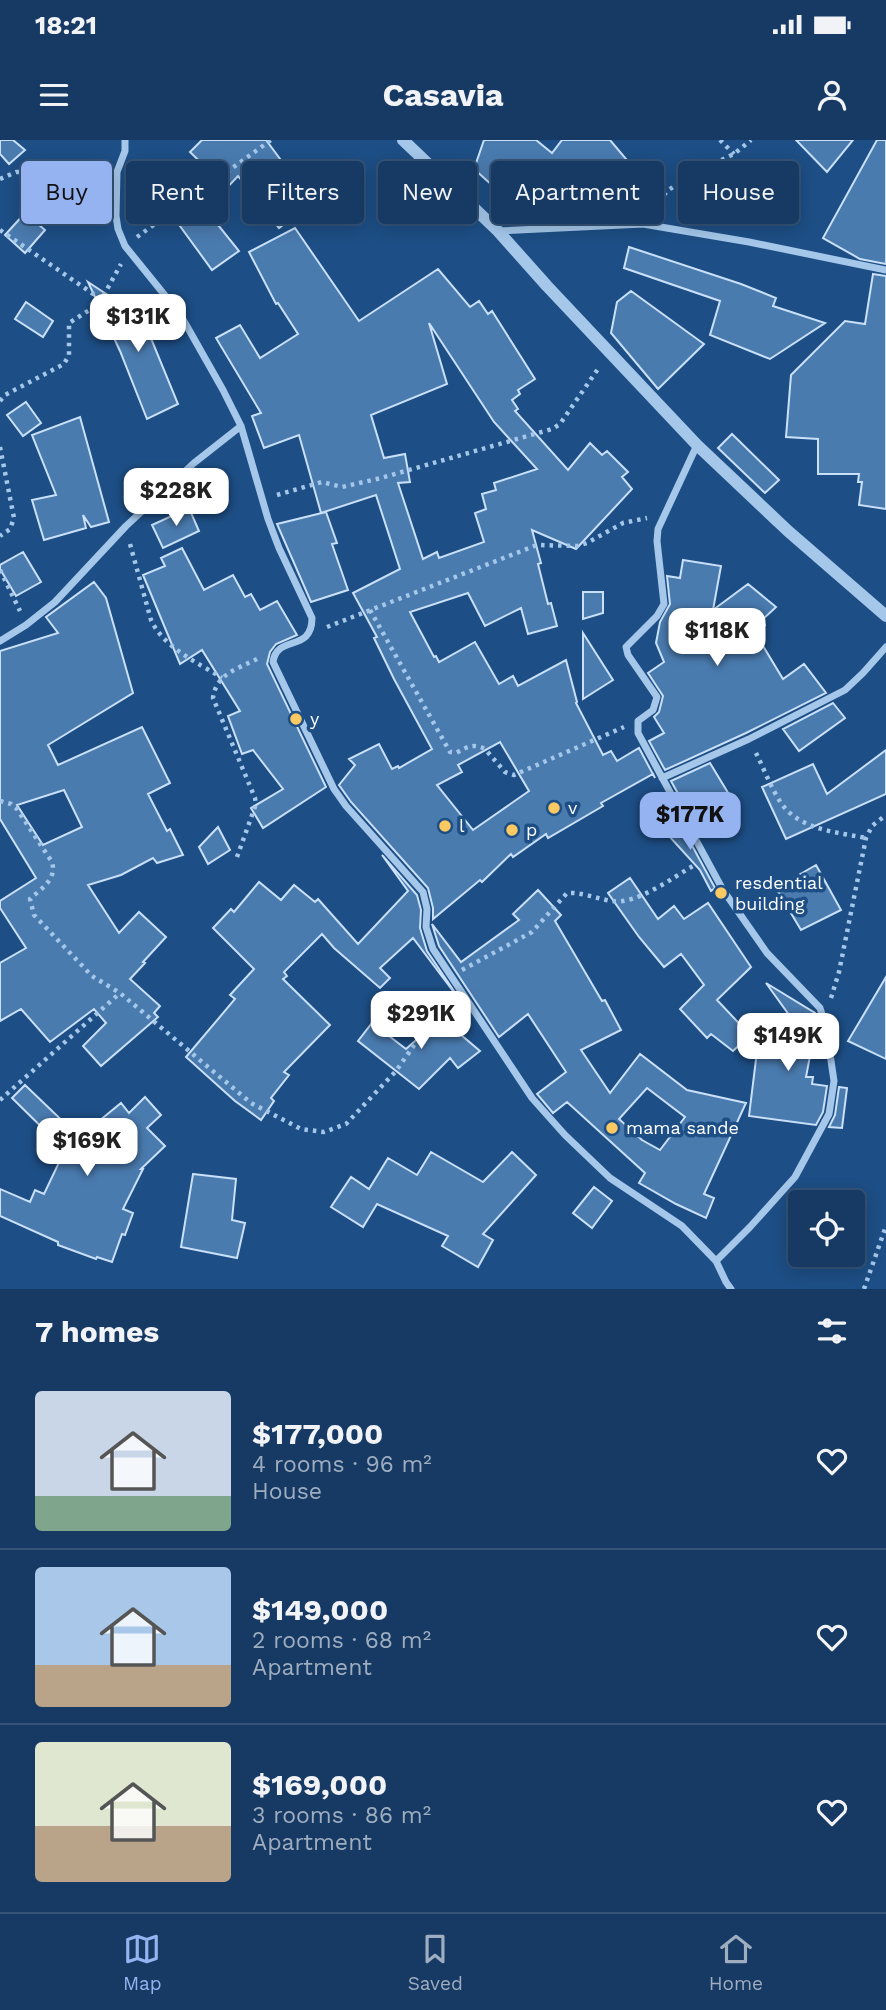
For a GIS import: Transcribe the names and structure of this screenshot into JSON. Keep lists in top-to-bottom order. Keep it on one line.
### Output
{"places":["y","v","l","p","resdential building","mama sande"],"page":{"status":"18:21","header":"Casavia","chip":["Buy","Rent","Filters","New","Apartment","House"],"price":["$131K","$228K","$118K","$177K","$291K","$149K","$169K"],"heading":"7 homes","list":[{"name":"$177,000","note":"4 rooms · 96 m² · House"},{"name":"$149,000","note":"2 rooms · 68 m² · Apartment"},{"name":"$169,000","note":"3 rooms · 86 m² · Apartment"}],"tabs":["Map","Saved","Home"]}}
